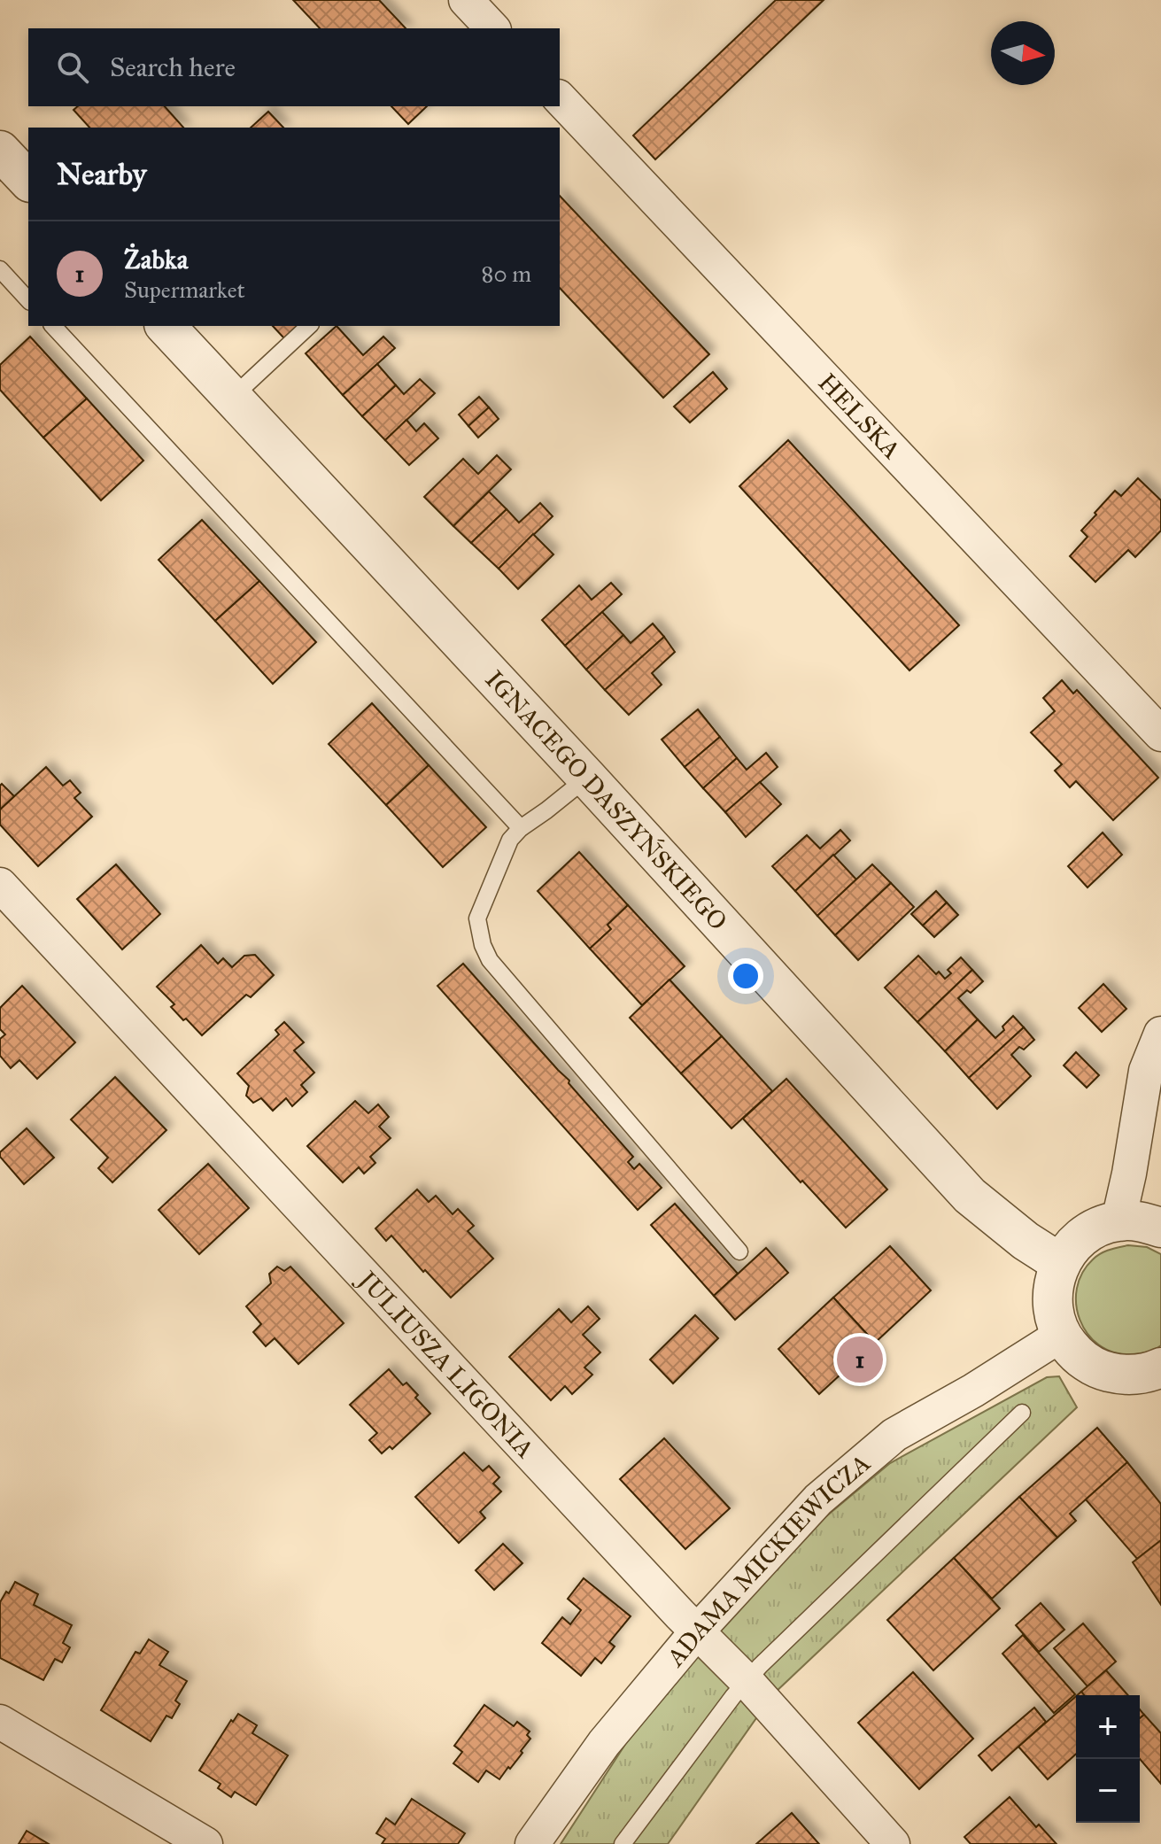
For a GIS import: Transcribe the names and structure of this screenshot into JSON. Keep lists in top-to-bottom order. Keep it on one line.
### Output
{"streets":{"street":["HELSKA","IGNACEGO DASZYŃSKIEGO","JULIUSZA LIGONIA","ADAMA MICKIEWICZA"]},"crossings":[["JULIUSZA LIGONIA","ADAMA MICKIEWICZA"]],"north":"right","page":{"search":"Search here","heading":"Nearby","list":[{"mark":"1","name":"Żabka","note":"Supermarket","value":"80 m"}],"pins":"1","map_buttons":["+","−"]}}
